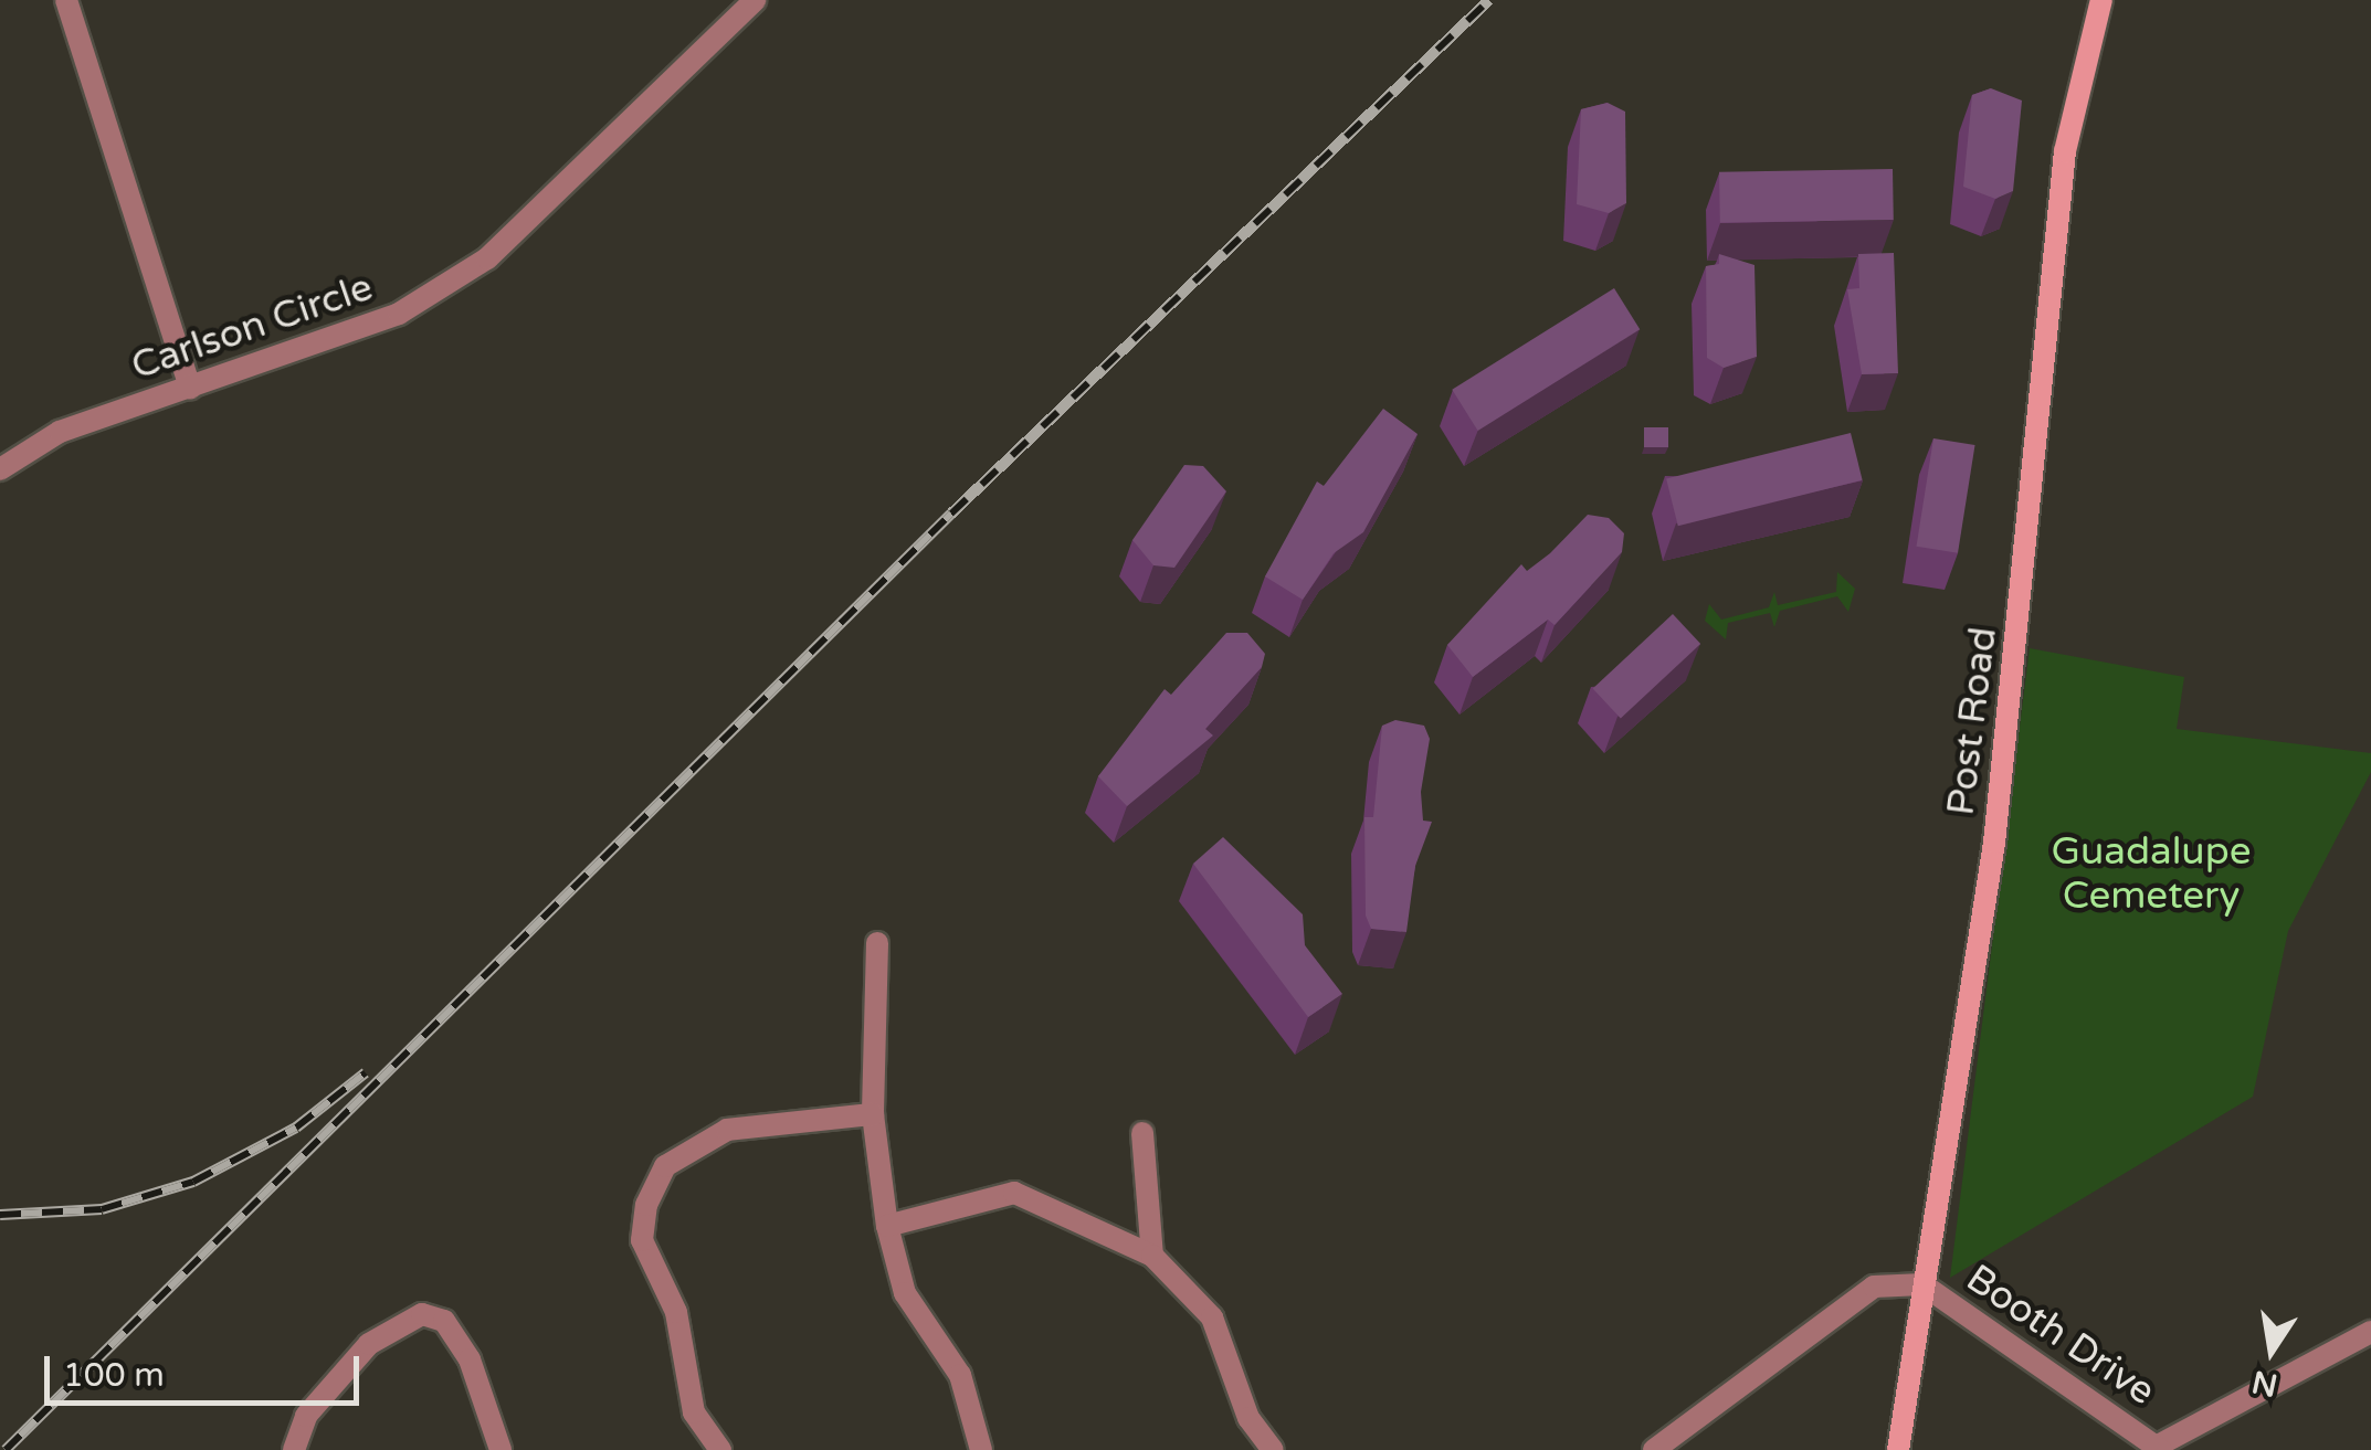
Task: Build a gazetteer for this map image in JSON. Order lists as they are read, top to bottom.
{
  "streets": {
    "street": ["Carlson Circle", "Post Road", "Booth Drive"]
  },
  "crossings": [
    ["Post Road", "Booth Drive"]
  ],
  "parks": ["Guadalupe Cemetery"],
  "scale_bar": "100 m",
  "north": "bottom"
}
